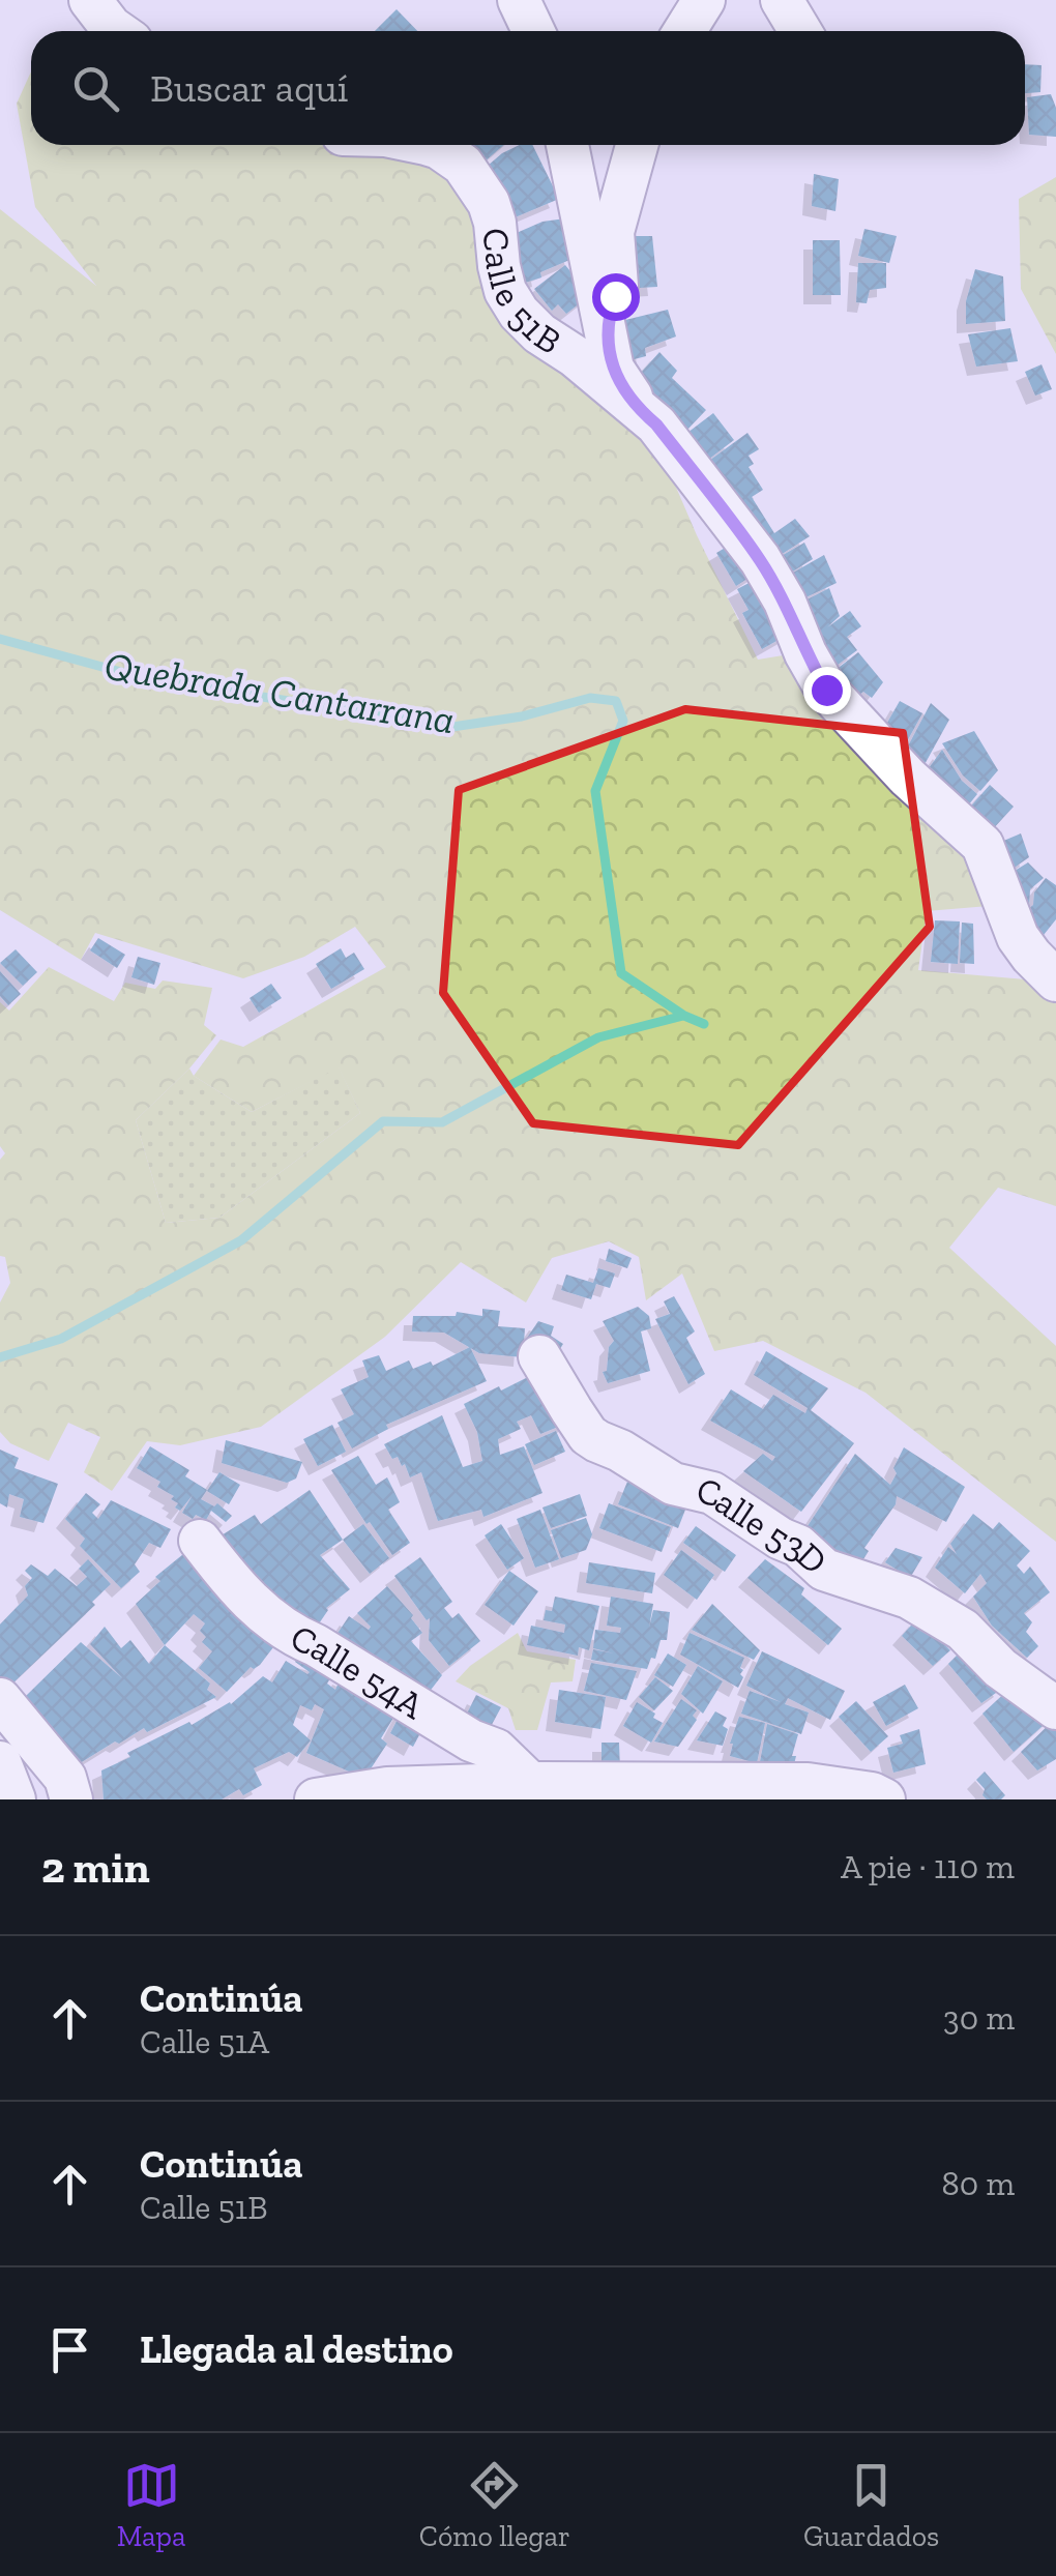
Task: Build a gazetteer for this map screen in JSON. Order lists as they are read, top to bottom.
{
  "streets": {
    "street": ["Calle 51B", "Calle 53D", "Calle 54A"]
  },
  "water": ["Quebrada Cantarrana"],
  "page": {
    "search": "Buscar aquí",
    "heading": ["2 min", "A pie · 110 m"],
    "list": [
      ["Continúa", "Calle 51A", "30 m"],
      ["Continúa", "Calle 51B", "80 m"],
      "Llegada al destino"
    ],
    "nav": ["Mapa", "Cómo llegar", "Guardados"]
  }
}
